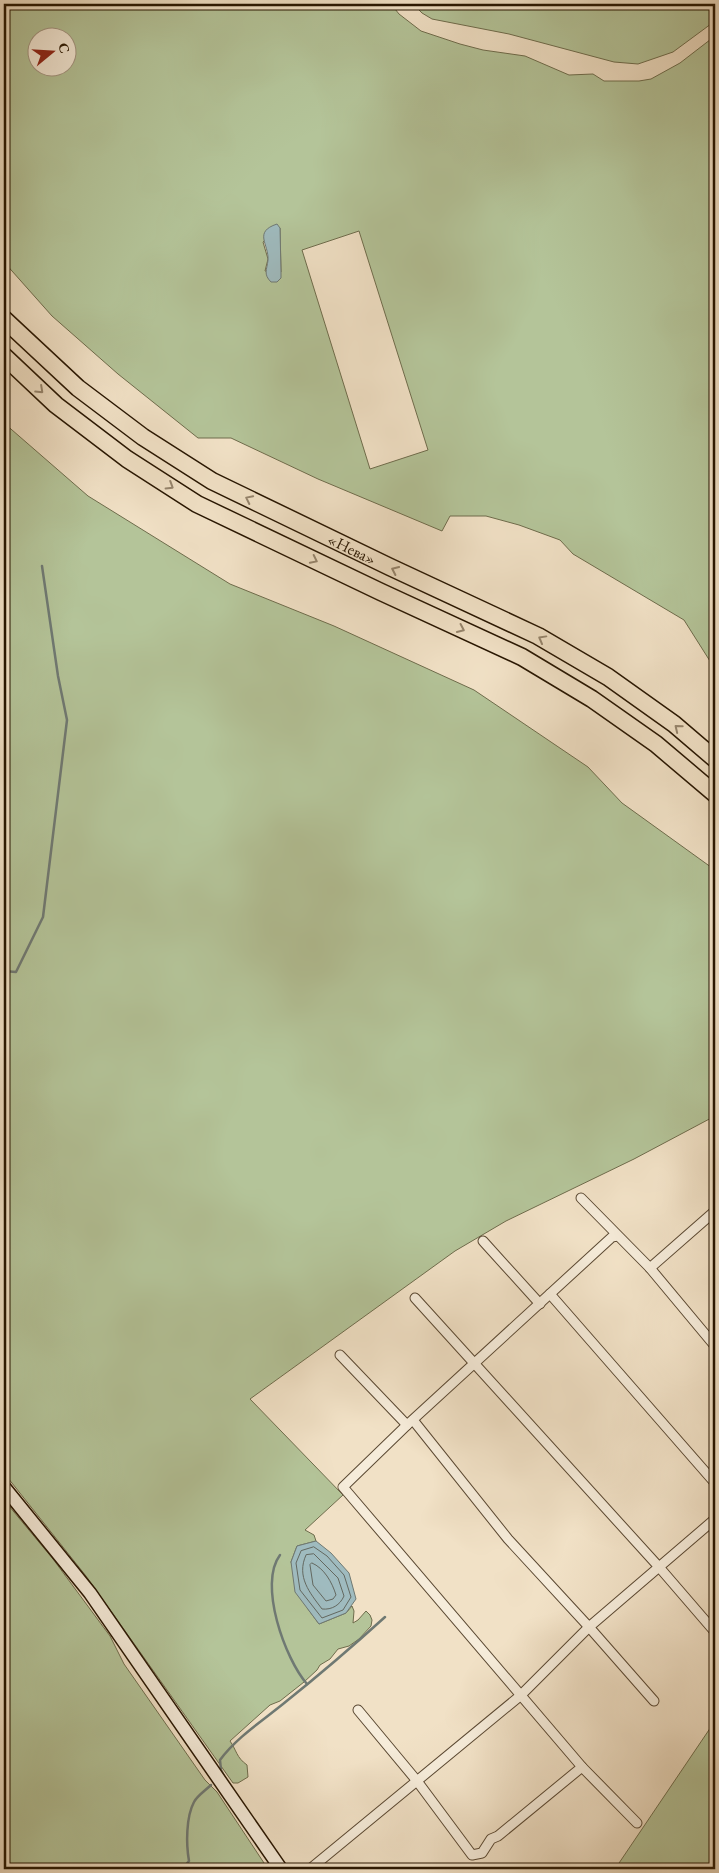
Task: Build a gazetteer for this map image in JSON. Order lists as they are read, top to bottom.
{
  "streets": {
    "highway": ["«Нева»"]
  },
  "north": "right"
}
